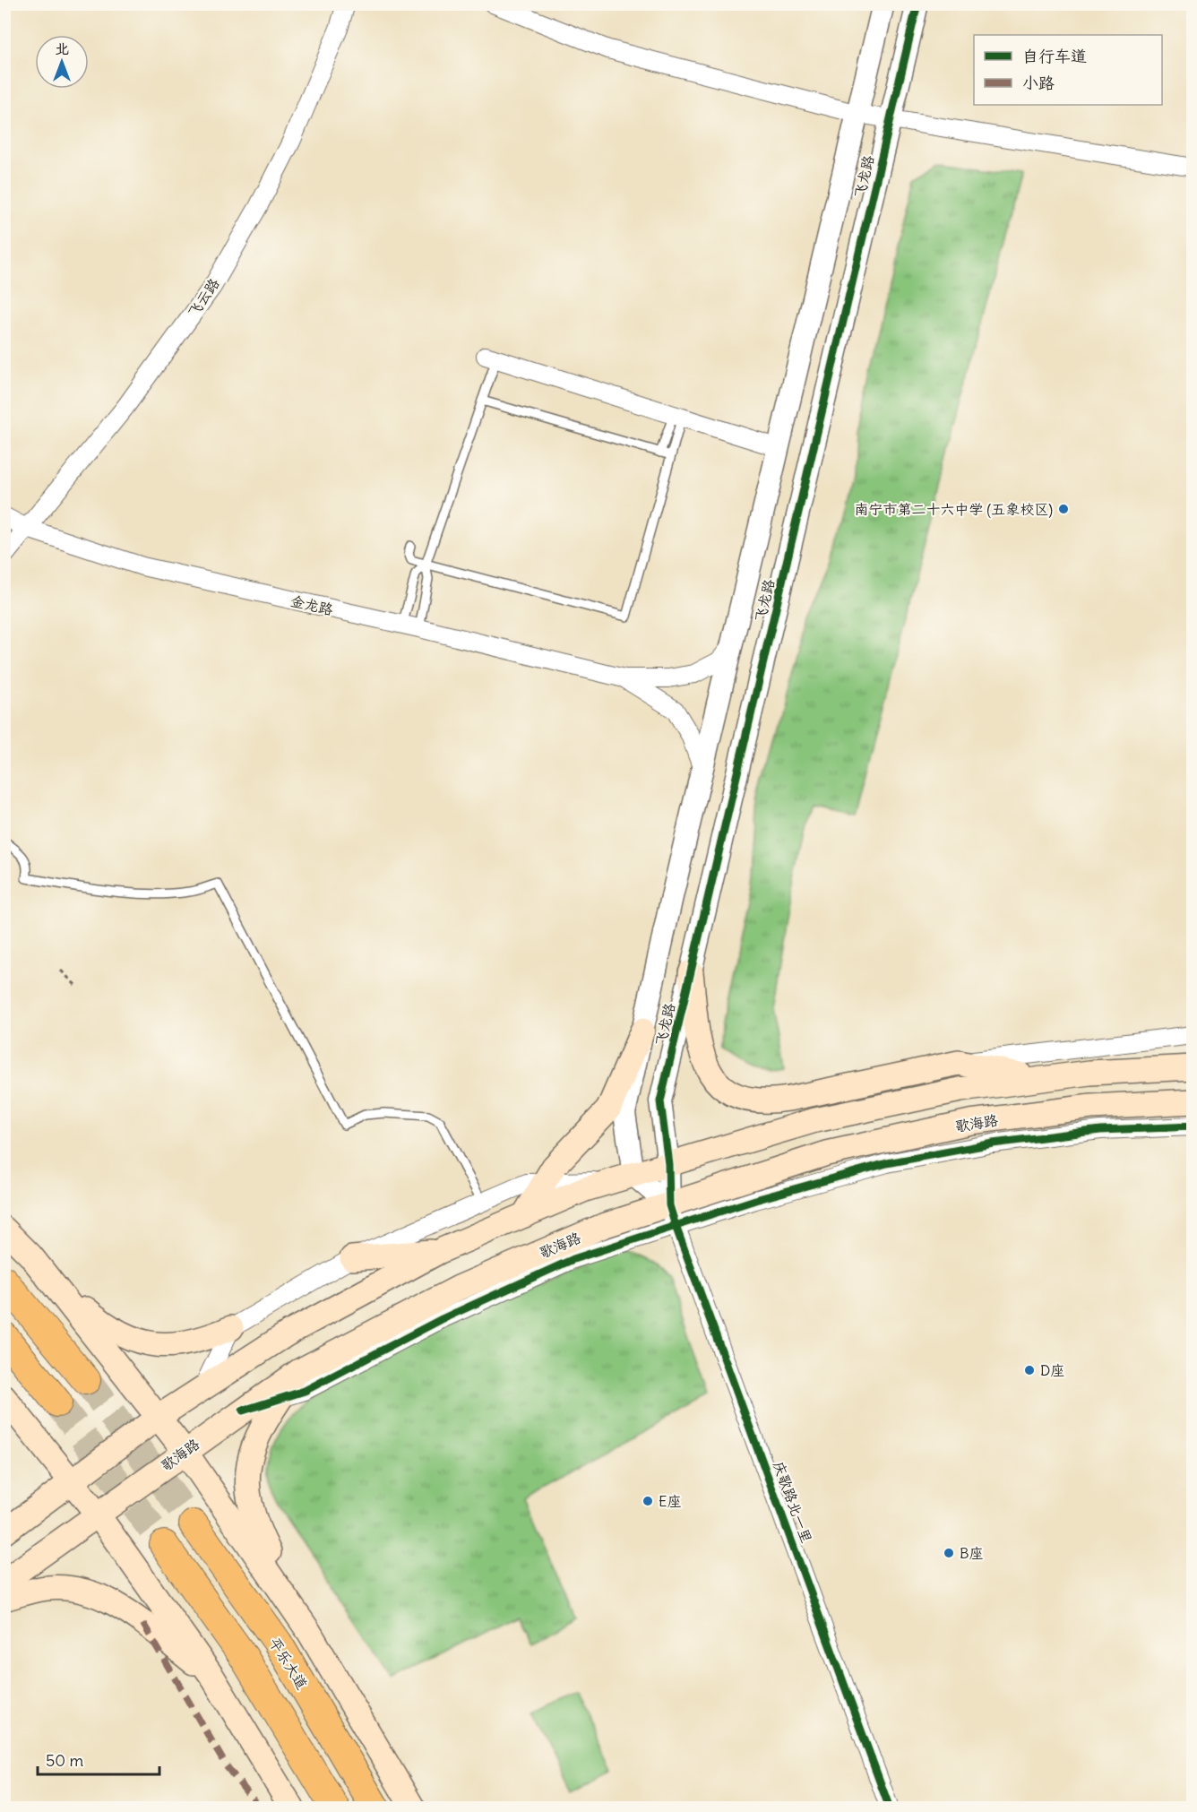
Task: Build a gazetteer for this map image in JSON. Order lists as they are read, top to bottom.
{
  "streets": {
    "highway": ["平乐大道"],
    "main road": ["歌海路"],
    "street": [
      "飞龙路",
      "飞云路",
      "金龙路",
      "庆歌路北一里"
    ]
  },
  "crossings": [
    ["飞龙路", "金龙路"],
    ["飞龙路", "歌海路"],
    ["飞龙路", "庆歌路北一里"],
    ["飞云路", "金龙路"],
    ["歌海路", "庆歌路北一里"]
  ],
  "places": [
    "南宁市第二十六中学 (五象校区)",
    "D座",
    "E座",
    "B座"
  ],
  "legend": ["自行车道", "小路"],
  "scale_bar": "50 m",
  "north": "top"
}
